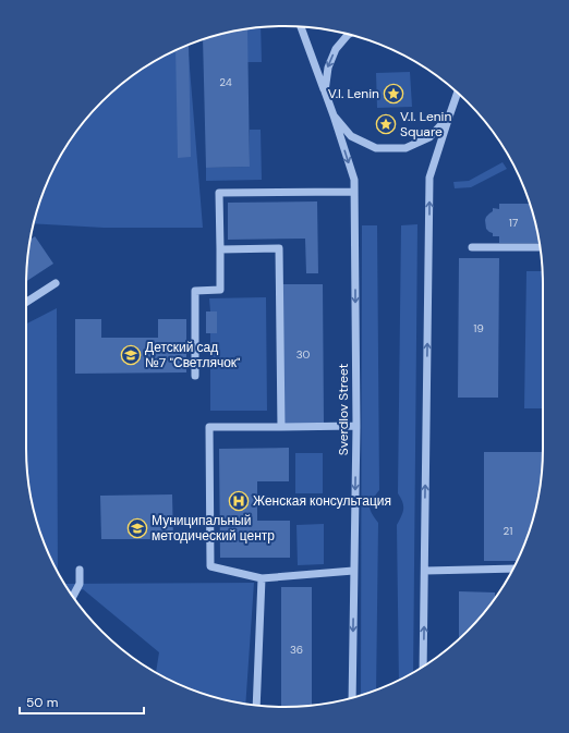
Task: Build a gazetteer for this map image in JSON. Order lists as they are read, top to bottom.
{
  "streets": {
    "street": ["Sverdlov Street"]
  },
  "one_way": ["Sverdlov Street"],
  "places": {
    "place": ["V.I. Lenin", "V.I. Lenin Square"],
    "school or university": ["Детский сад №7 \"Светлячок\"", "Муниципальный методический центр"],
    "hospital": ["Женская консультация"]
  },
  "house_numbers": [
    "24",
    "17",
    "19",
    "30",
    "21",
    "36"
  ],
  "scale_bar": "50 m"
}
